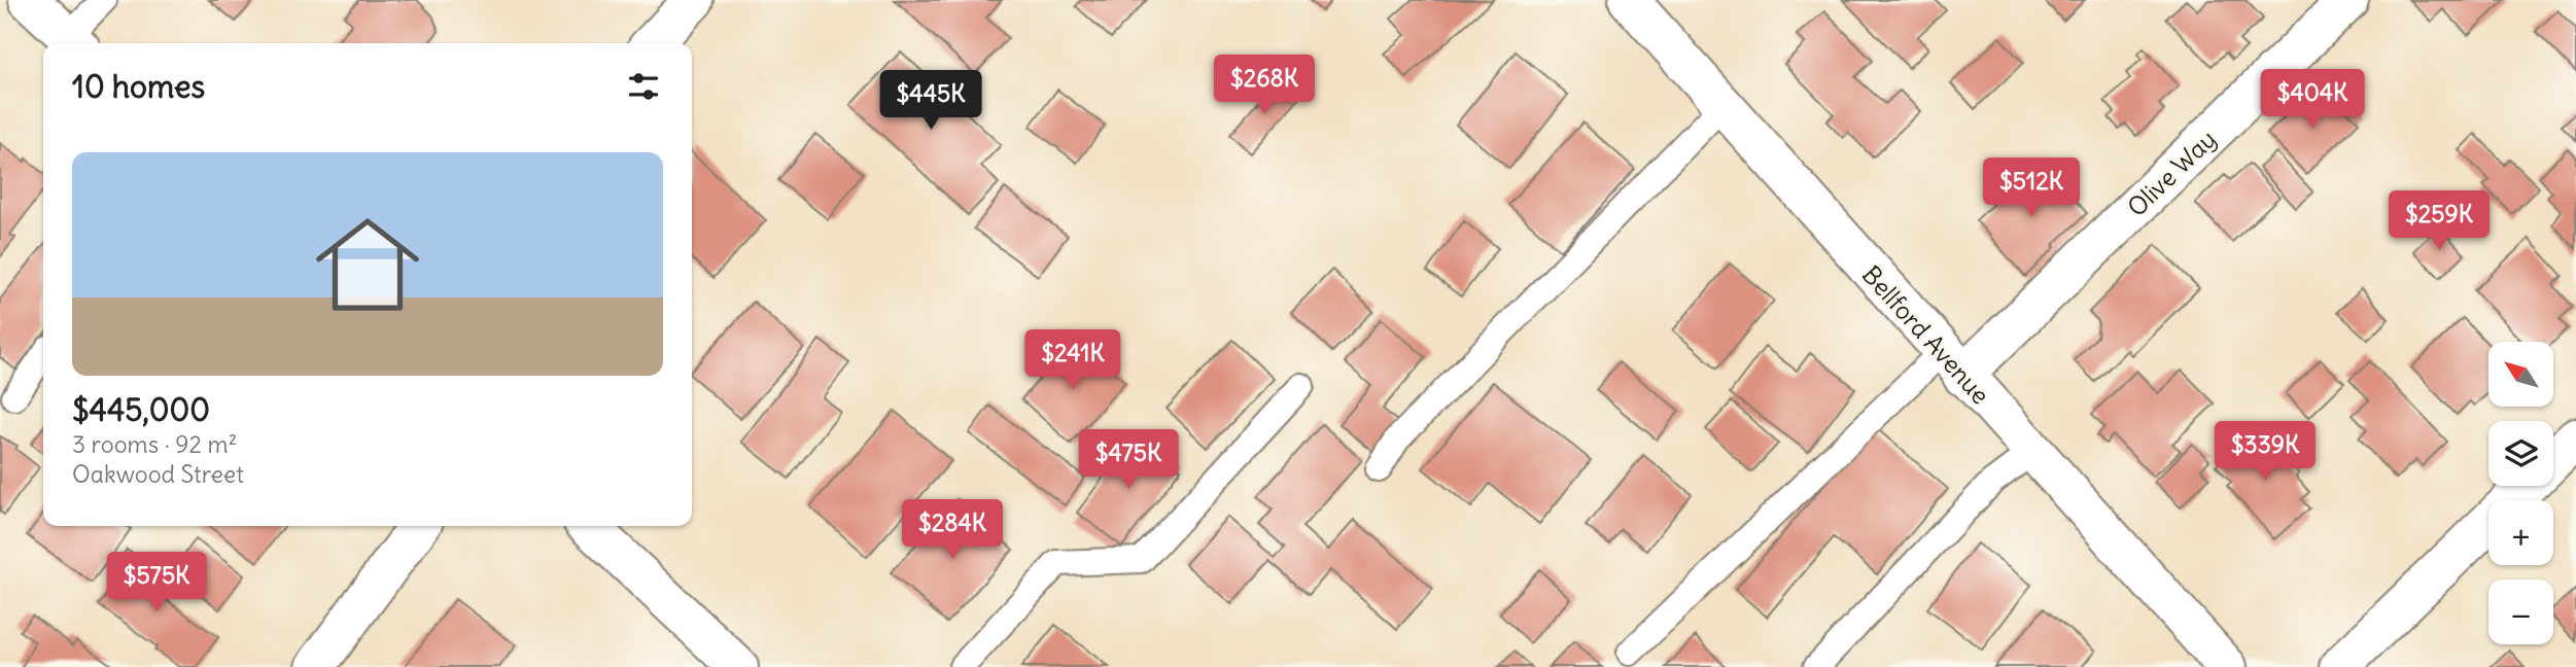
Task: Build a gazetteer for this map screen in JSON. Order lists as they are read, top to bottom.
{
  "streets": {
    "street": ["Olive Way", "Bellford Avenue"]
  },
  "crossings": [
    ["Olive Way", "Bellford Avenue"]
  ],
  "north": "top left",
  "page": {
    "heading": "10 homes",
    "price": [
      "$268K",
      "$404K",
      "$445K",
      "$512K",
      "$259K",
      "$241K",
      "$339K",
      "$475K",
      "$284K",
      "$575K"
    ],
    "list": [
      {
        "name": "$445,000",
        "note": "3 rooms · 92 m² · Oakwood Street"
      }
    ],
    "map_buttons": ["+", "−"]
  }
}
